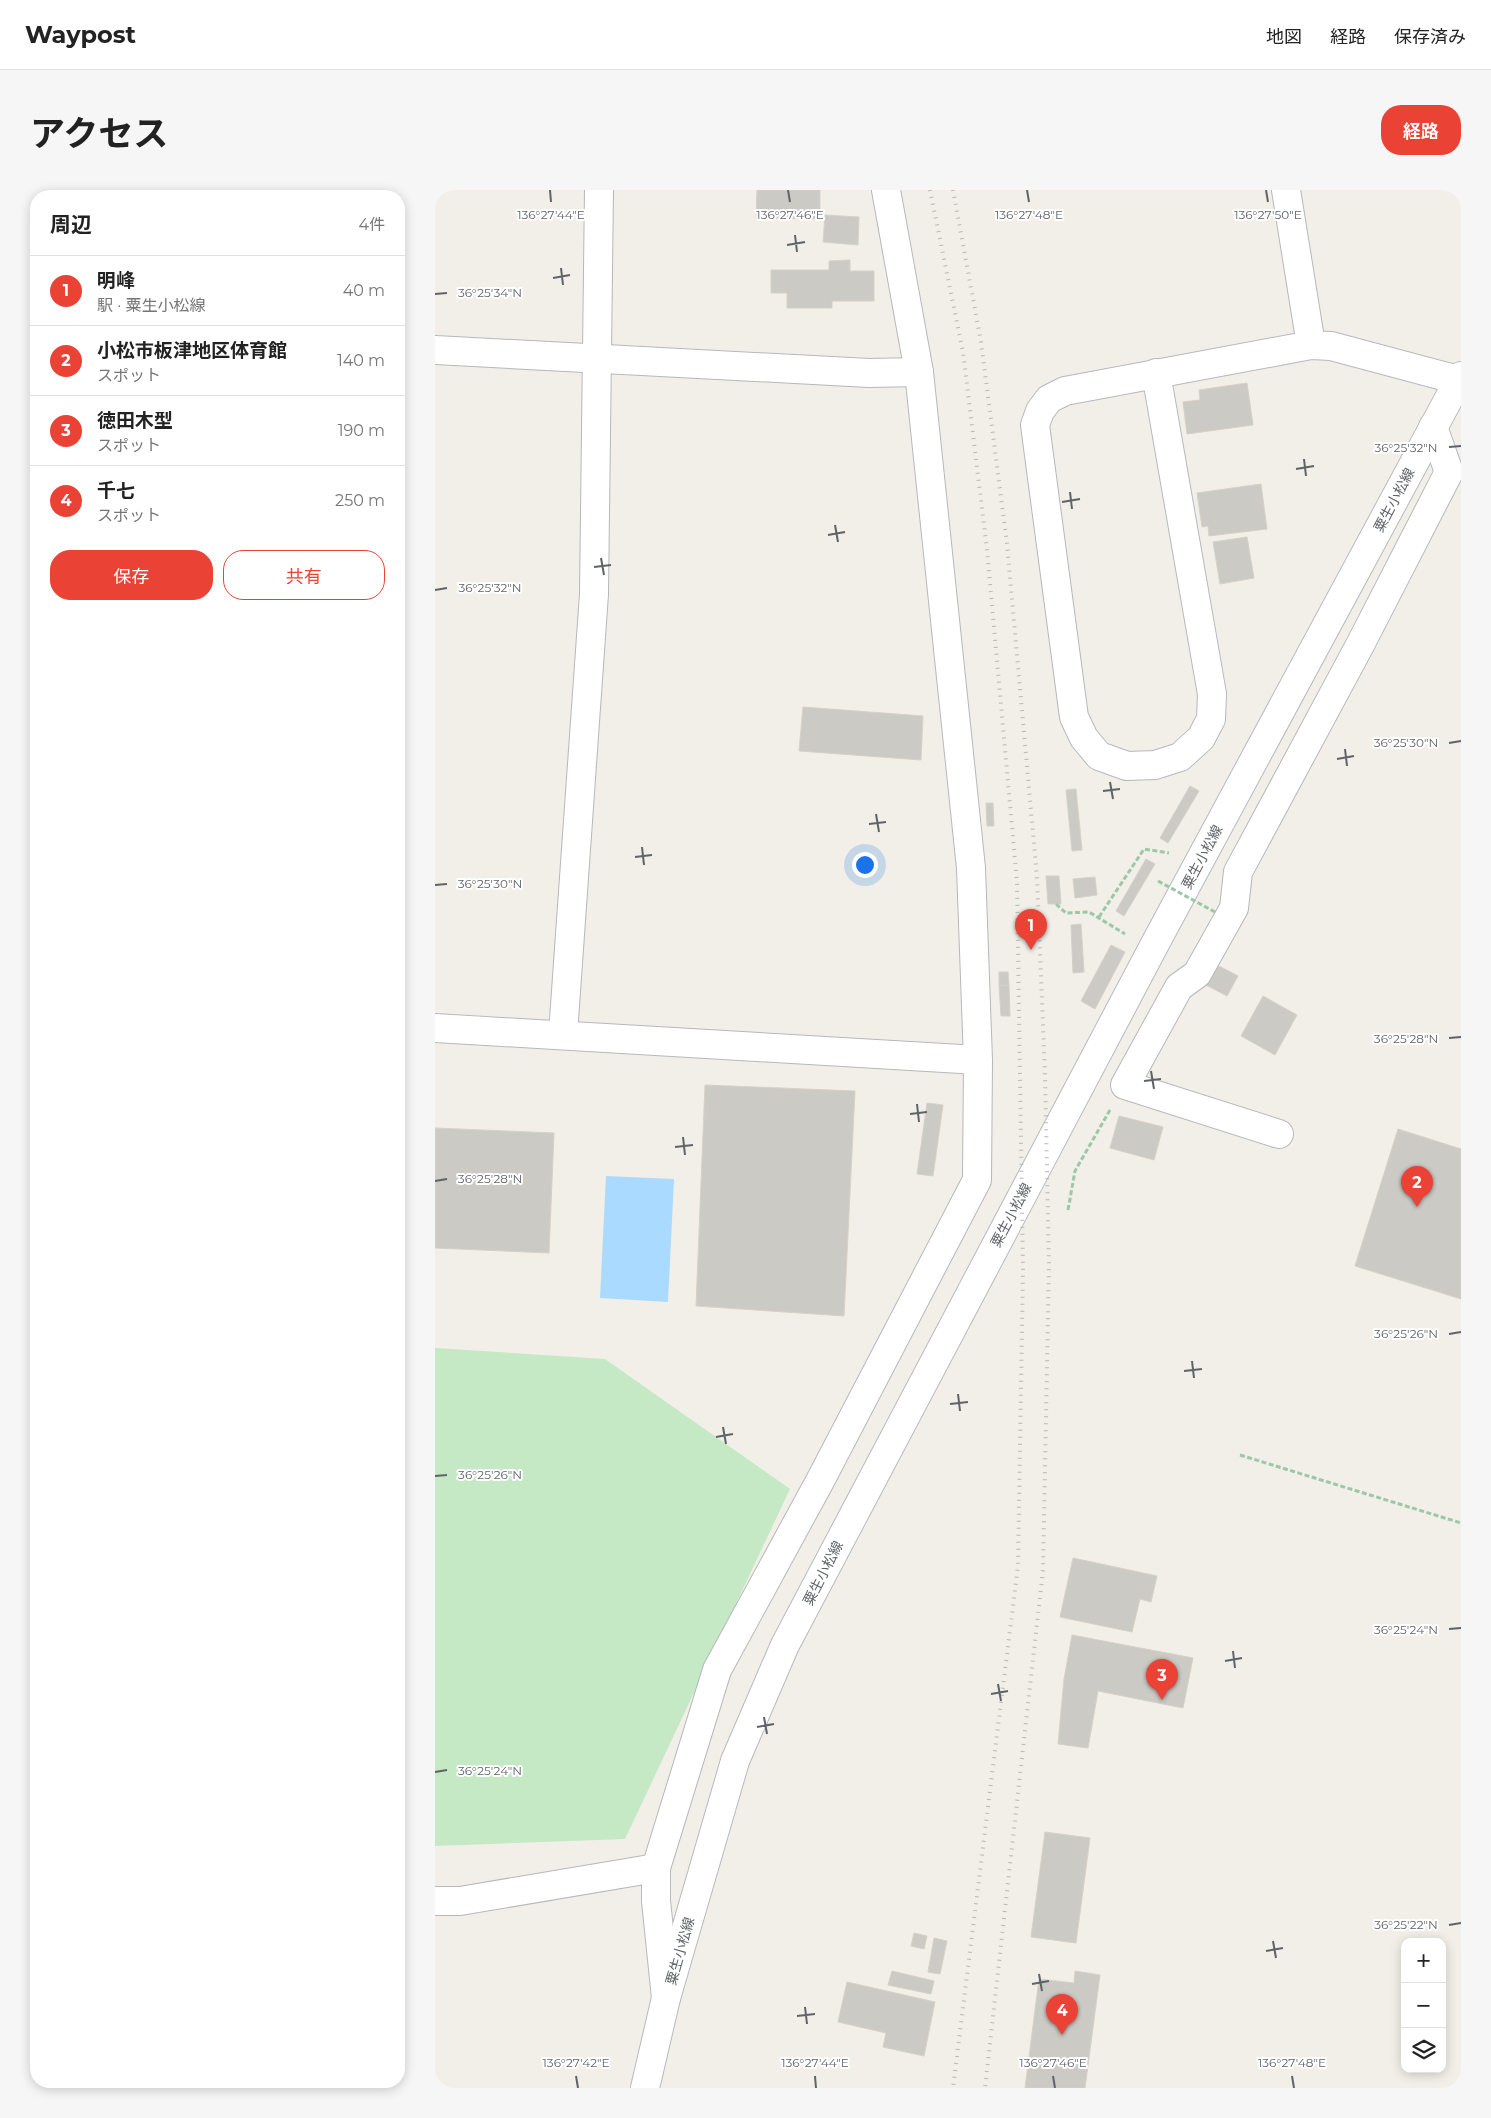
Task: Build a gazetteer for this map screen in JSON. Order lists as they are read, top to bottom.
{
  "streets": {
    "street": ["粟生小松線"]
  },
  "page": {
    "header": "Waypost",
    "nav": ["地図", "経路", "保存済み"],
    "title": "アクセス",
    "buttons": [
      "経路",
      ["保存", "共有"]
    ],
    "heading": ["周辺", "4件"],
    "list": [
      {
        "mark": "1",
        "name": "明峰",
        "note": "駅 · 粟生小松線",
        "value": "40 m"
      },
      {
        "mark": "2",
        "name": "小松市板津地区体育館",
        "note": "スポット",
        "value": "140 m"
      },
      {
        "mark": "3",
        "name": "徳田木型",
        "note": "スポット",
        "value": "190 m"
      },
      {
        "mark": "4",
        "name": "千七",
        "note": "スポット",
        "value": "250 m"
      }
    ],
    "pins": [
      "1",
      "2",
      "3",
      "4"
    ],
    "map_buttons": ["+", "−"]
  },
  "coordinates": [
    "136°27'44\"E",
    "136°27'46\"E",
    "136°27'48\"E",
    "136°27'50\"E",
    "36°25'34\"N",
    "36°25'32\"N",
    "36°25'30\"N",
    "36°25'28\"N",
    "36°25'26\"N",
    "36°25'24\"N",
    "36°25'22\"N",
    "136°27'42\"E"
  ]
}
